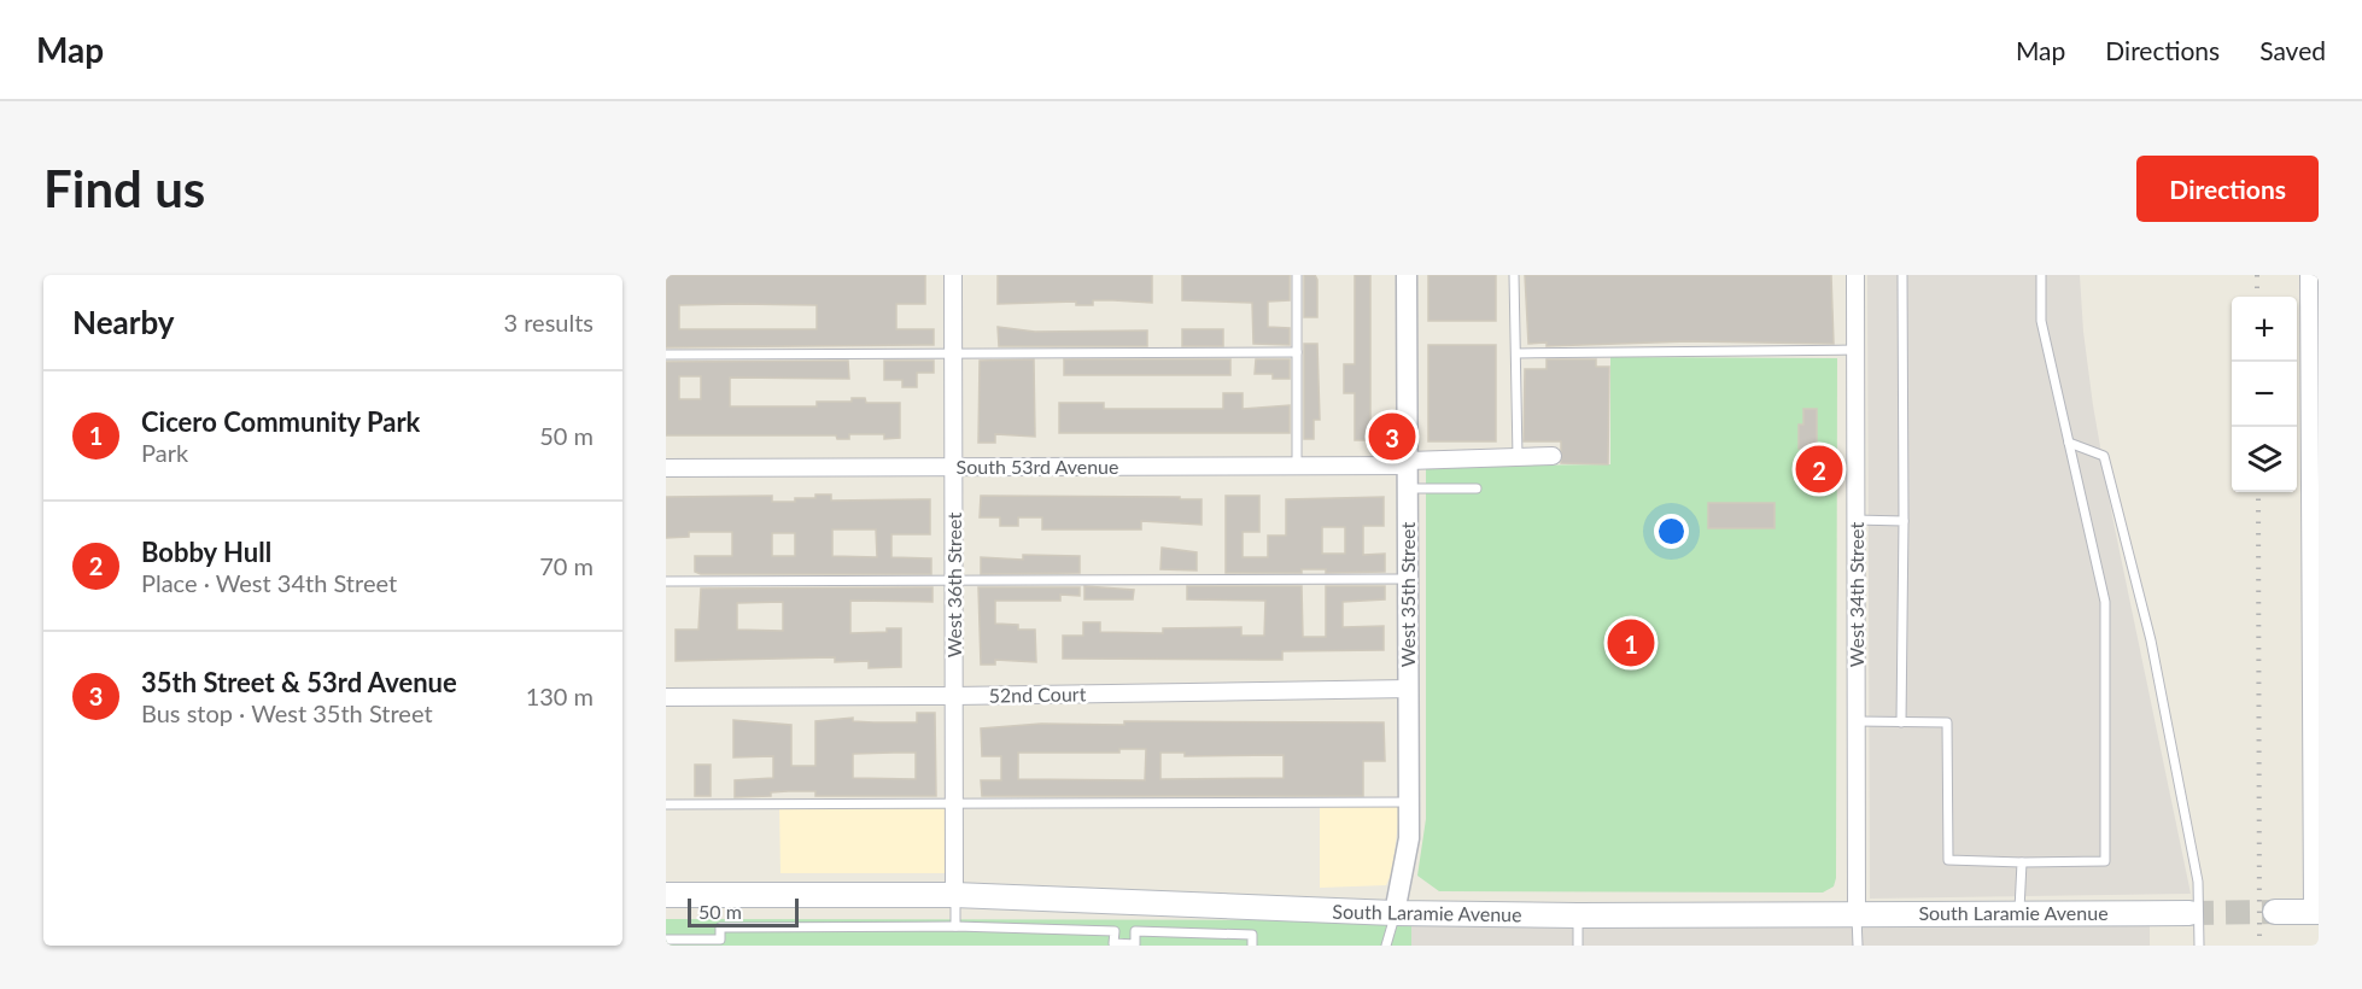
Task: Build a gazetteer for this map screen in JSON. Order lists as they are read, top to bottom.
{
  "streets": {
    "main road": ["South Laramie Avenue"],
    "street": [
      "South 53rd Avenue",
      "West 36th Street",
      "West 35th Street",
      "West 34th Street",
      "52nd Court"
    ]
  },
  "crossings": [
    ["South 53rd Avenue", "West 36th Street"],
    ["South 53rd Avenue", "West 35th Street"],
    ["West 36th Street", "52nd Court"],
    ["West 36th Street", "South Laramie Avenue"],
    ["West 35th Street", "52nd Court"],
    ["West 35th Street", "South Laramie Avenue"],
    ["West 34th Street", "South Laramie Avenue"]
  ],
  "scale_bar": "50 m",
  "page": {
    "header": "Map",
    "nav": ["Map", "Directions", "Saved"],
    "buttons": "Directions",
    "title": "Find us",
    "heading": ["Nearby", "3 results"],
    "map_buttons": ["+", "−"],
    "list": [
      {
        "mark": "1",
        "name": "Cicero Community Park",
        "note": "Park",
        "value": "50 m"
      },
      {
        "mark": "2",
        "name": "Bobby Hull",
        "note": "Place · West 34th Street",
        "value": "70 m"
      },
      {
        "mark": "3",
        "name": "35th Street & 53rd Avenue",
        "note": "Bus stop · West 35th Street",
        "value": "130 m"
      }
    ],
    "pins": ["3", "2", "1"],
    "scale": "50 m"
  }
}
